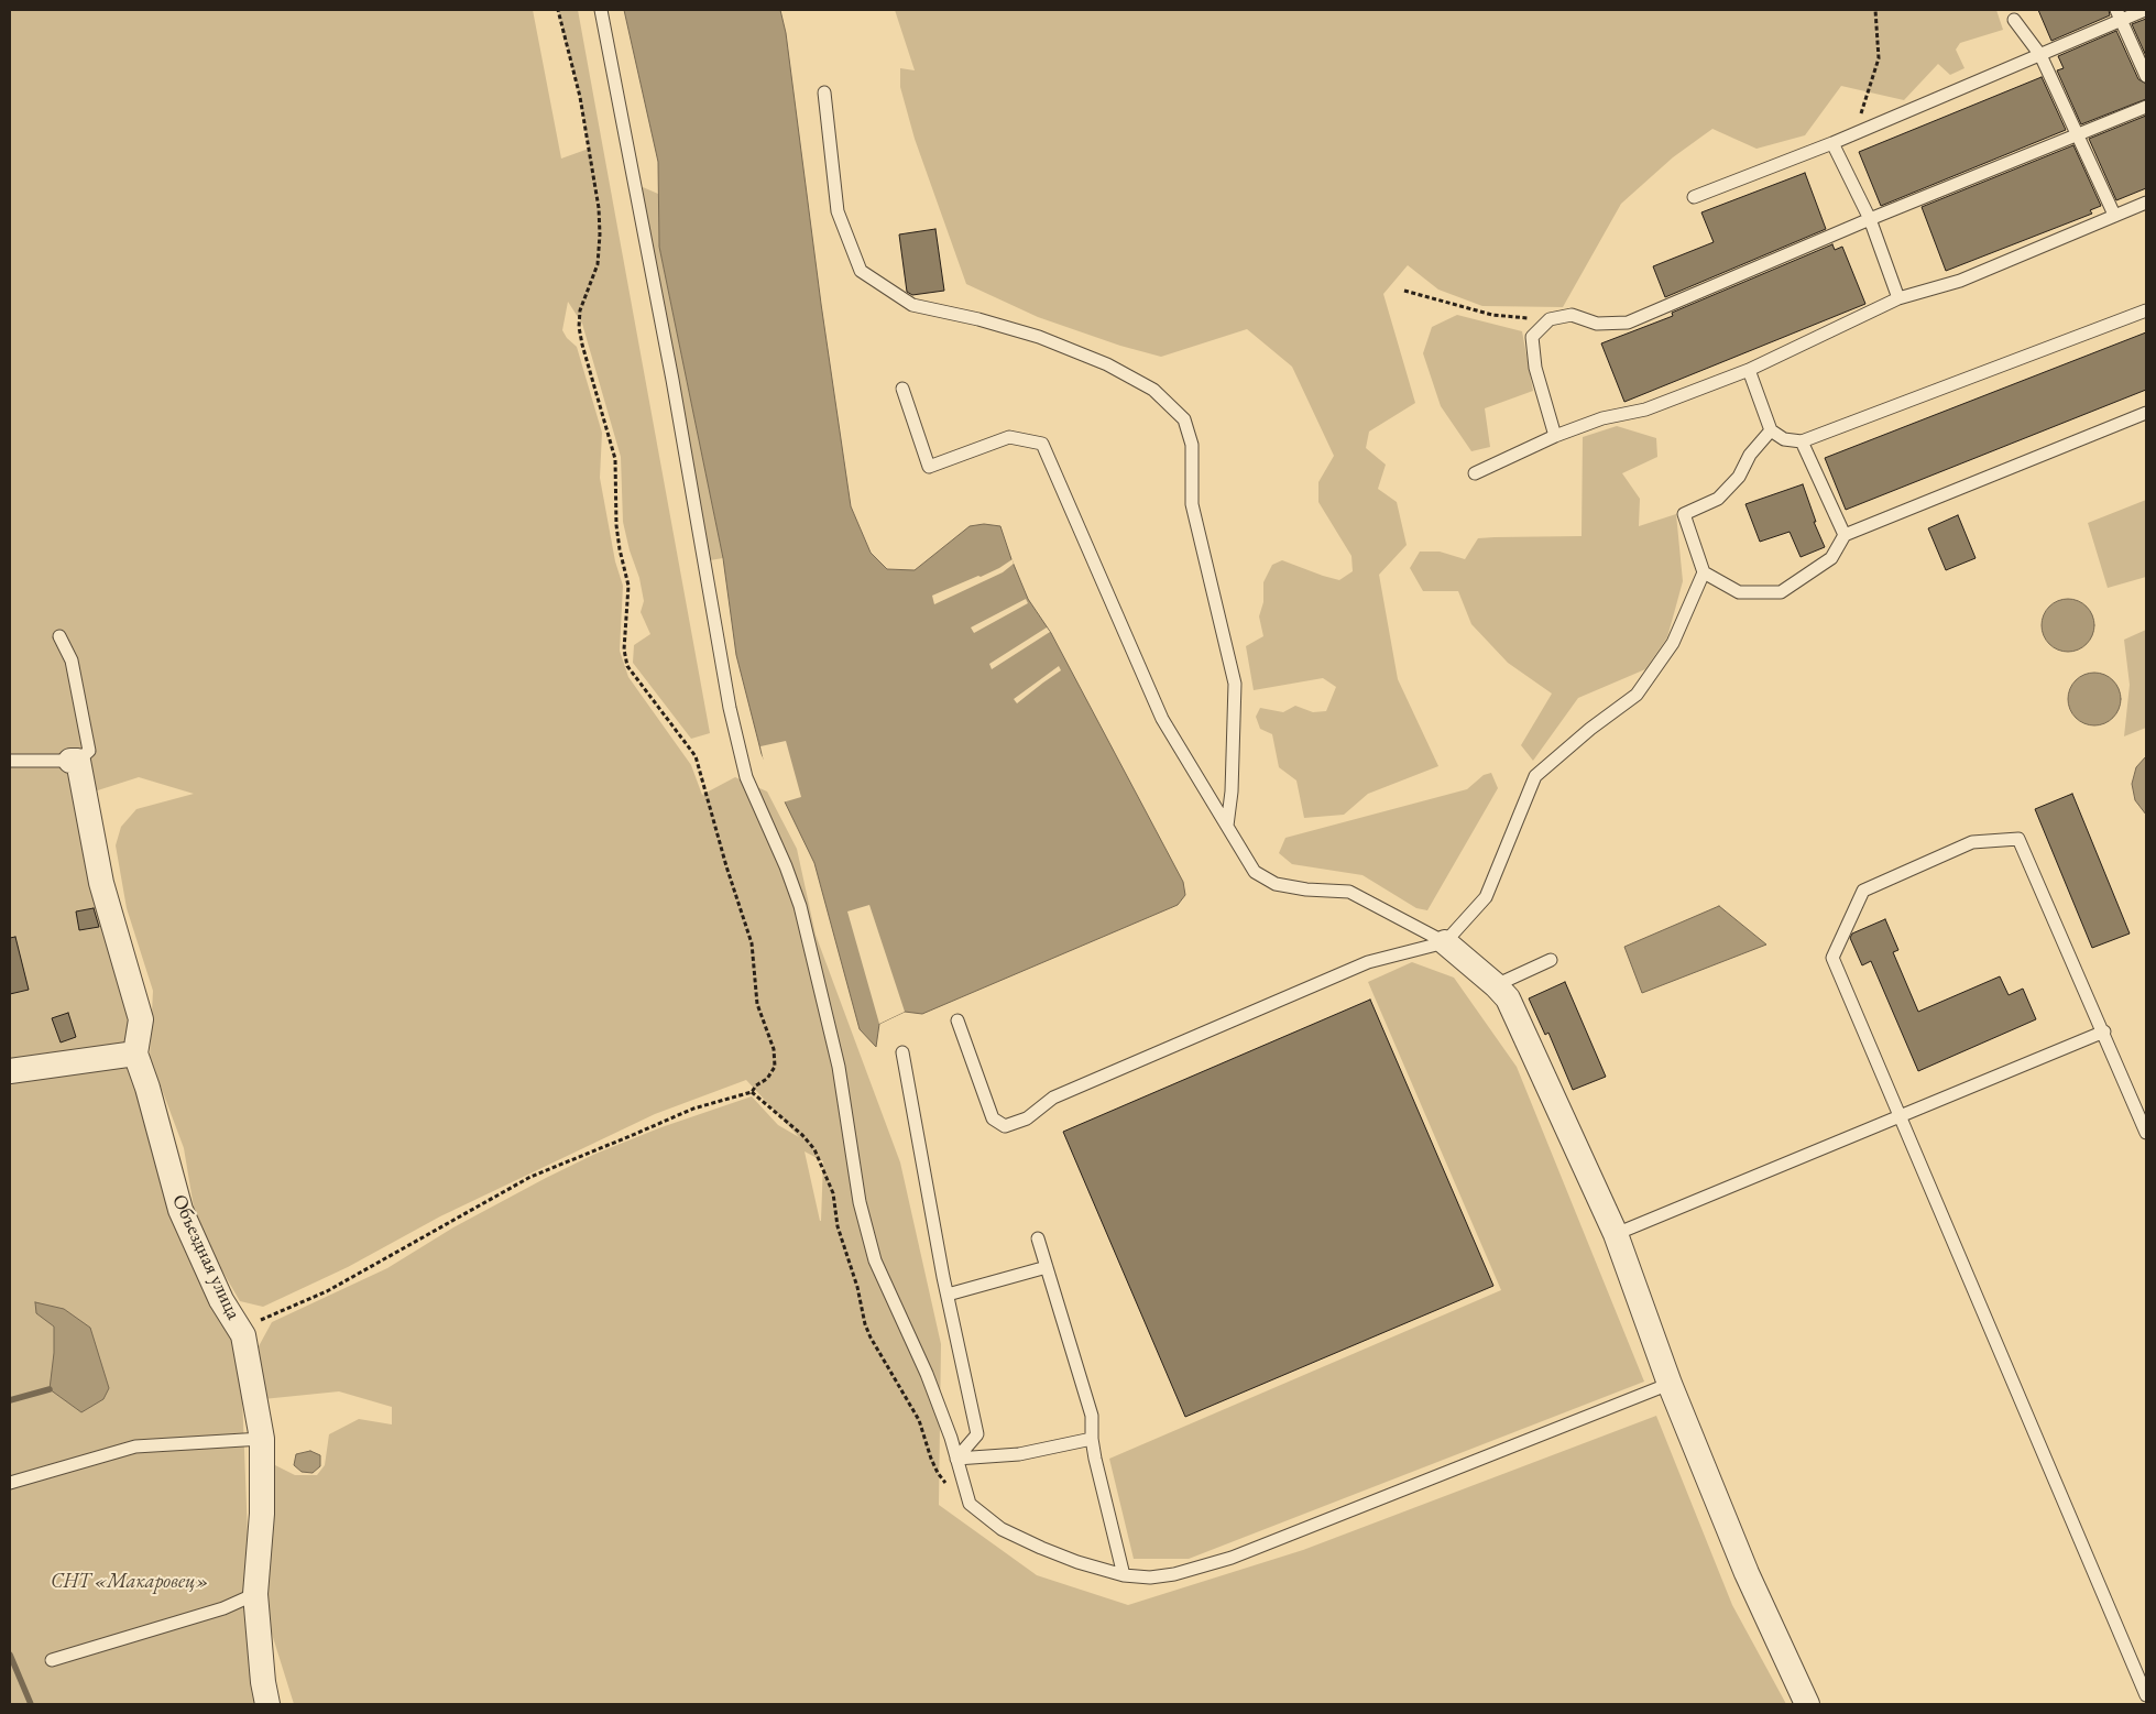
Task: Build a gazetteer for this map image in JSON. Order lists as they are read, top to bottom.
{
  "streets": {
    "street": ["Объездная улица"]
  },
  "parks": ["СНТ «Макаровец»"]
}
